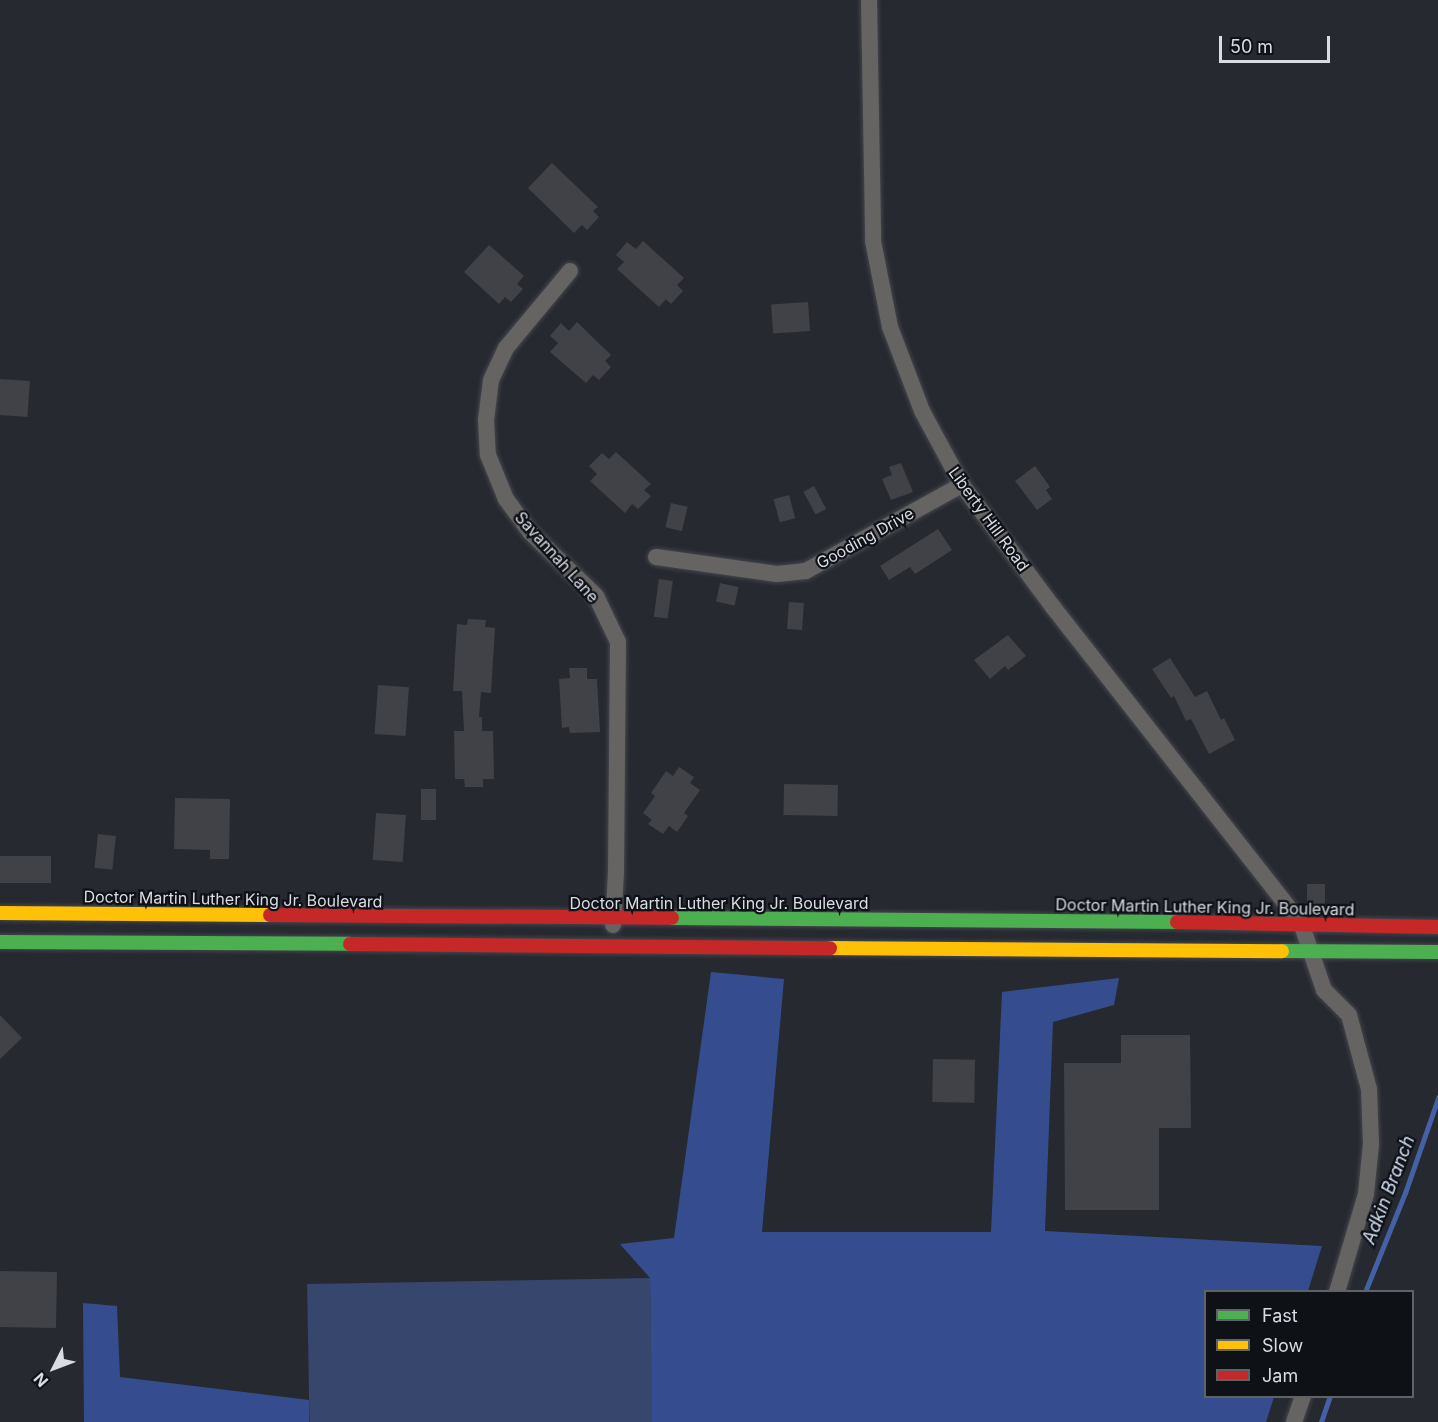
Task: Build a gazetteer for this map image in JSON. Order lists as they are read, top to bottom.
{
  "streets": {
    "highway": ["Doctor Martin Luther King Jr. Boulevard"],
    "street": ["Liberty Hill Road", "Gooding Drive", "Savannah Lane"]
  },
  "crossings": [
    ["Liberty Hill Road", "Gooding Drive"],
    ["Liberty Hill Road", "Doctor Martin Luther King Jr. Boulevard"],
    ["Savannah Lane", "Doctor Martin Luther King Jr. Boulevard"]
  ],
  "water": ["Adkin Branch"],
  "legend": ["Fast", "Slow", "Jam"],
  "scale_bar": "50 m",
  "north": "bottom left"
}
